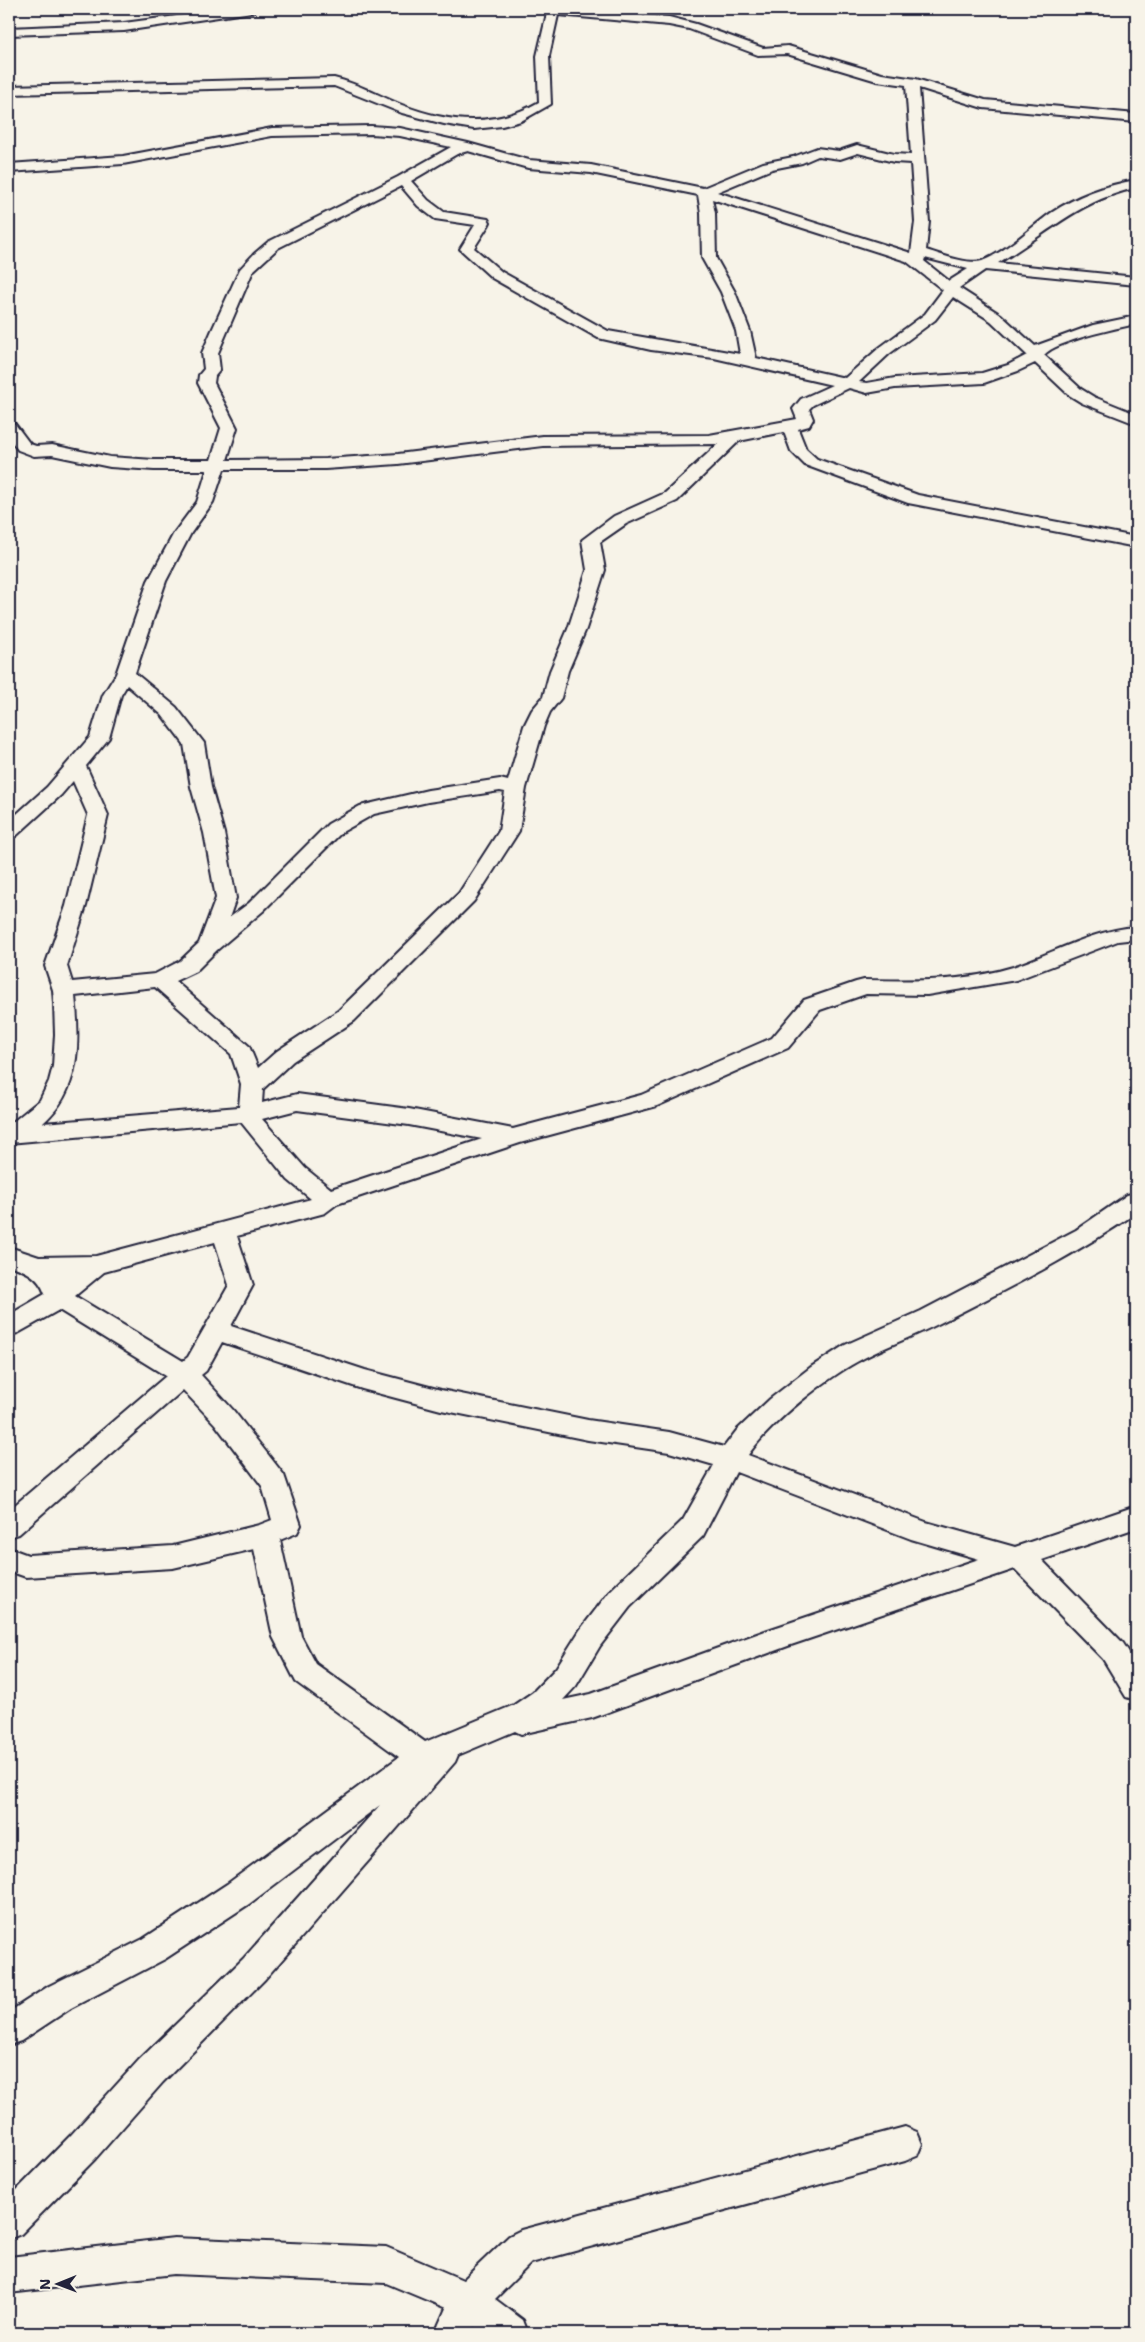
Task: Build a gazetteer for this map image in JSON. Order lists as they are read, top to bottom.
{
  "north": "left"
}
